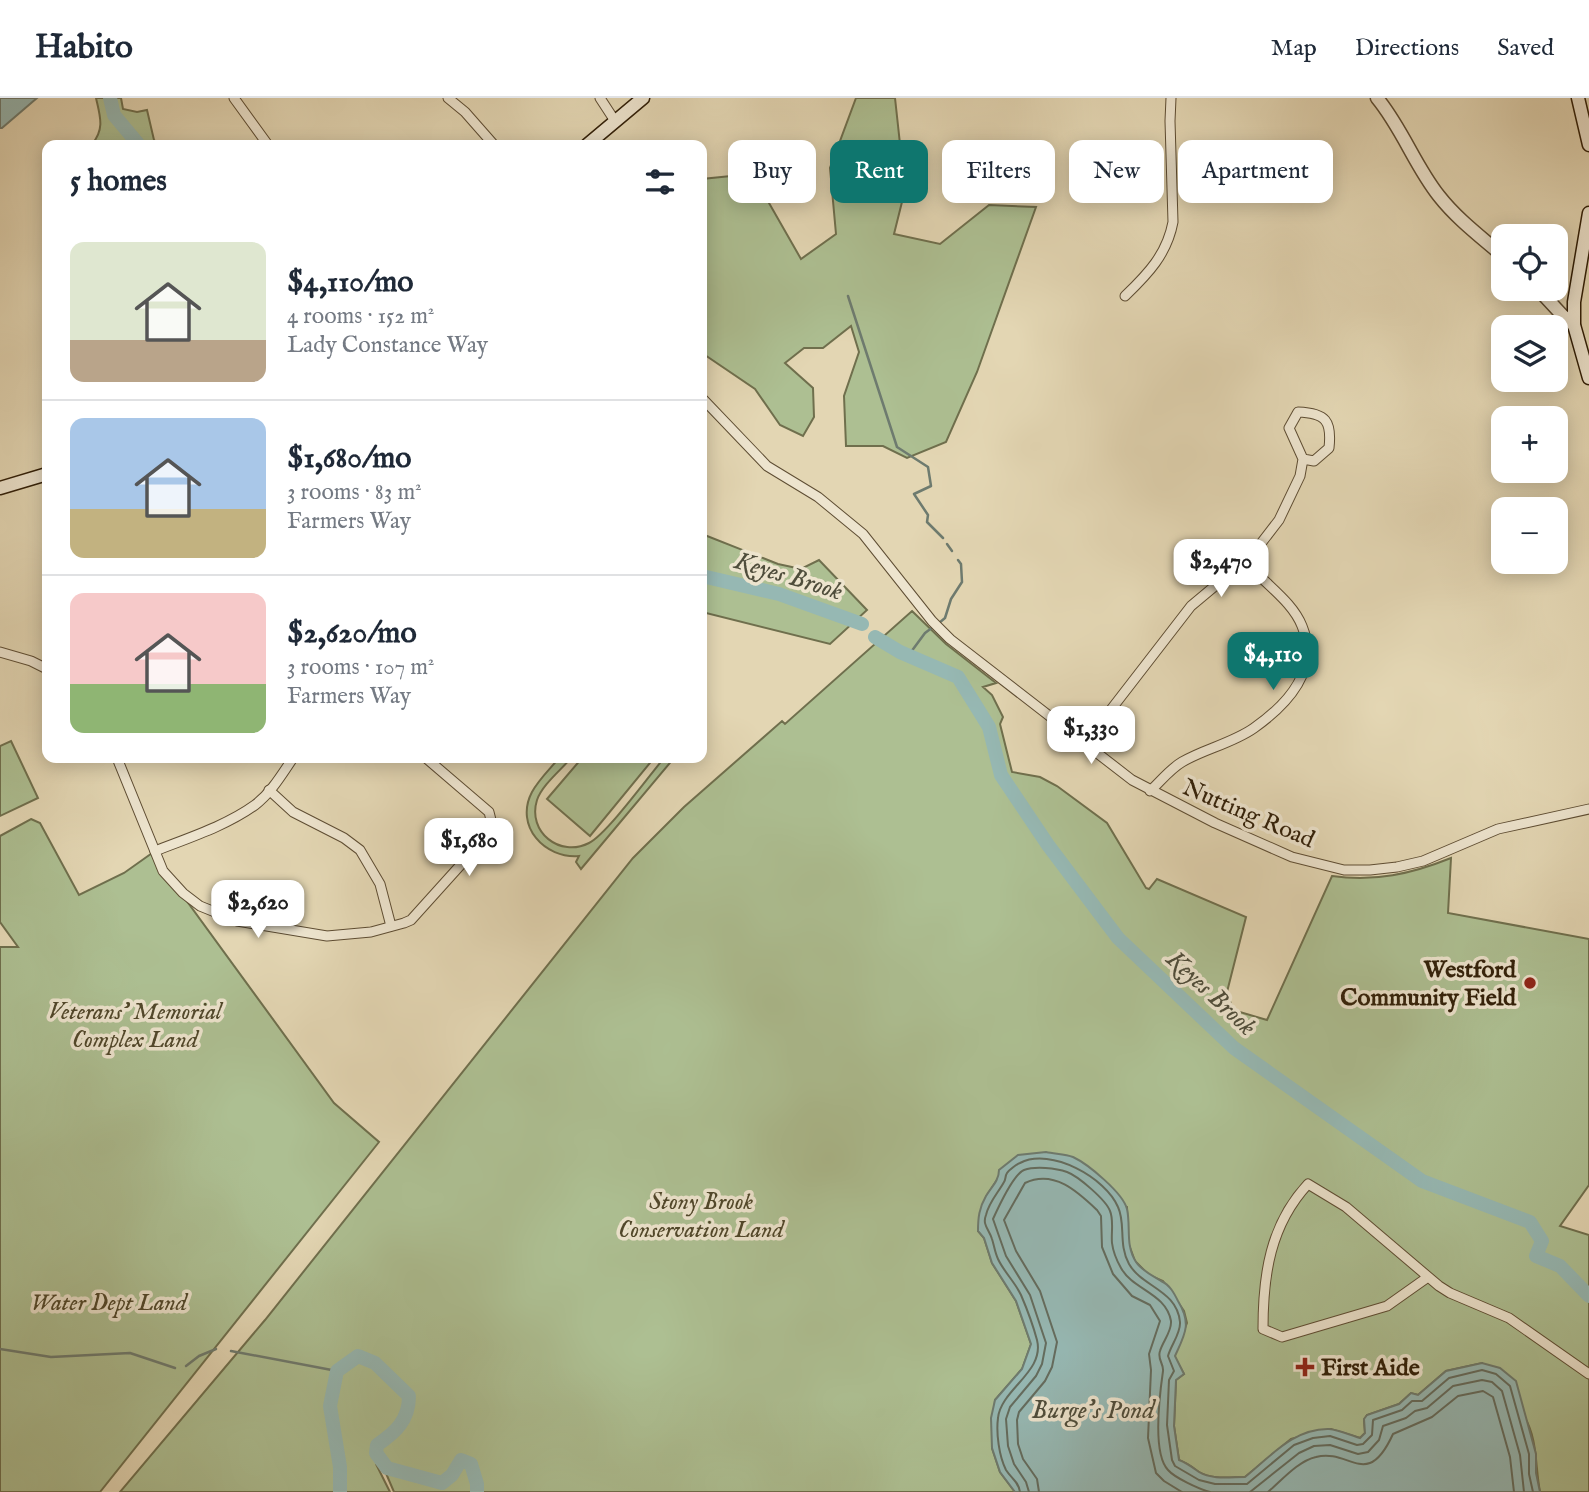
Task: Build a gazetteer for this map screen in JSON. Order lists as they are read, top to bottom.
{
  "streets": {
    "street": ["Nutting Road"]
  },
  "water": ["Keyes Brook", "Burge's Pond"],
  "parks": ["Veterans' Memorial Complex Land", "Stony Brook Conservation Land", "Water Dept Land"],
  "places": {
    "other": ["Westford Community Field"],
    "health": ["First Aide"]
  },
  "page": {
    "header": "Habito",
    "nav": ["Map", "Directions", "Saved"],
    "chip": [
      "Buy",
      "Rent",
      "Filters",
      "New",
      "Apartment"
    ],
    "heading": "5 homes",
    "map_buttons": ["+", "−"],
    "list": [
      {
        "name": "$4,110/mo",
        "note": "4 rooms · 152 m² · Lady Constance Way"
      },
      {
        "name": "$1,680/mo",
        "note": "3 rooms · 83 m² · Farmers Way"
      },
      {
        "name": "$2,620/mo",
        "note": "3 rooms · 107 m² · Farmers Way"
      }
    ],
    "price": [
      "$2,470",
      "$4,110",
      "$1,330",
      "$1,680",
      "$2,620"
    ]
  }
}
